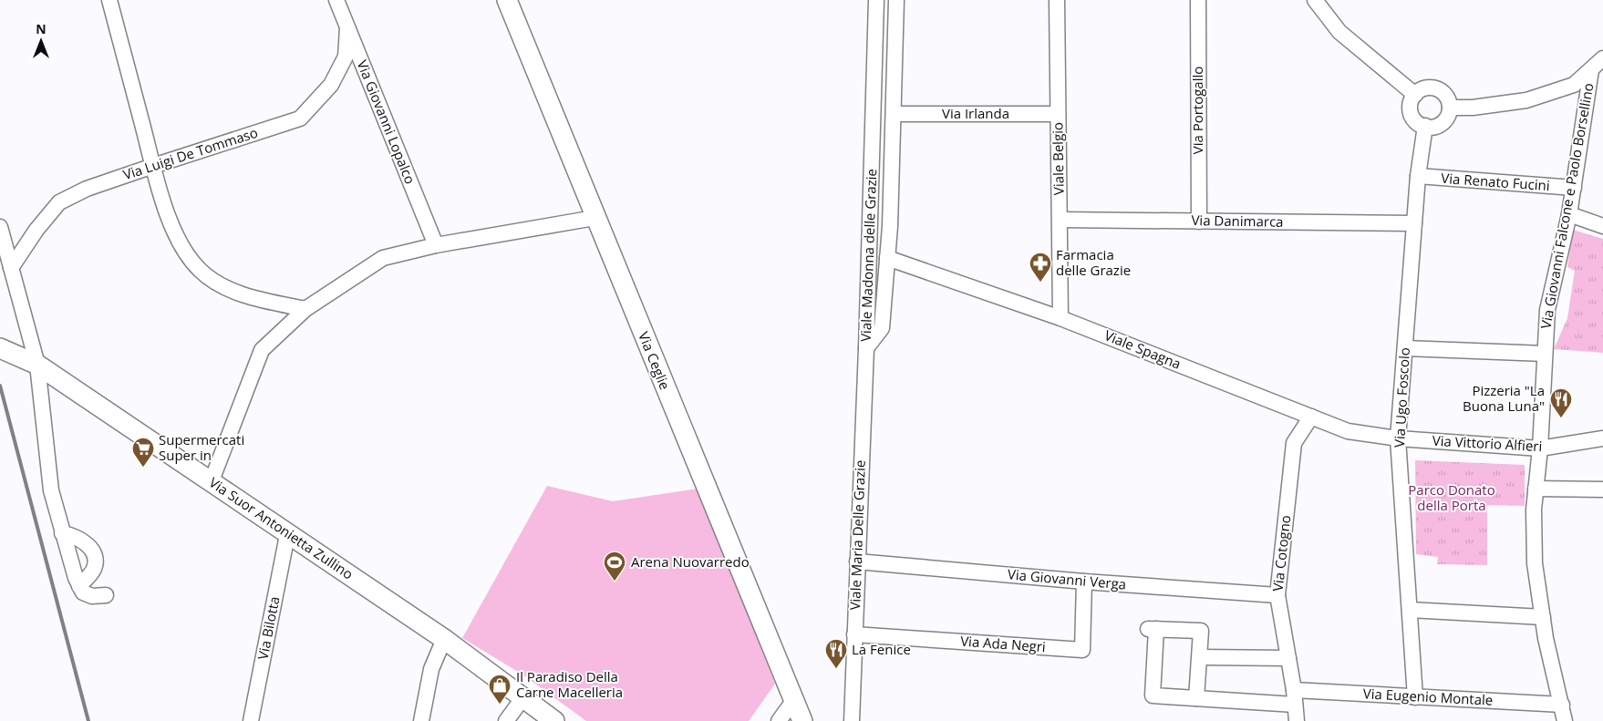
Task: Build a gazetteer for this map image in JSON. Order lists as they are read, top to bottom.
{
  "streets": {
    "main road": ["Via Ceglie", "Via Suor Antonietta Zullino"],
    "street": [
      "Via Portogallo",
      "Via Irlanda",
      "Via Giovanni Lopalco",
      "Via Luigi De Tommaso",
      "Viale Belgio",
      "Via Renato Fucini",
      "Via Giovanni Falcone e Paolo Borsellino",
      "Via Danimarca",
      "Viale Madonna delle Grazie",
      "Viale Spagna",
      "Via Ugo Foscolo",
      "Via Vittorio Alfieri",
      "Viale Maria Delle Grazie",
      "Via Cotogno",
      "Via Giovanni Verga",
      "Via Bilotta",
      "Via Ada Negri",
      "Via Eugenio Montale"
    ]
  },
  "crossings": [
    ["Via Portogallo", "Via Danimarca"],
    ["Via Irlanda", "Viale Belgio"],
    ["Via Irlanda", "Viale Madonna delle Grazie"],
    ["Via Giovanni Lopalco", "Via Luigi De Tommaso"],
    ["Viale Belgio", "Via Danimarca"],
    ["Viale Belgio", "Viale Spagna"],
    ["Via Renato Fucini", "Via Giovanni Falcone e Paolo Borsellino"],
    ["Via Renato Fucini", "Via Ugo Foscolo"],
    ["Via Giovanni Falcone e Paolo Borsellino", "Via Vittorio Alfieri"],
    ["Via Giovanni Falcone e Paolo Borsellino", "Via Eugenio Montale"],
    ["Via Danimarca", "Via Ugo Foscolo"],
    ["Viale Madonna delle Grazie", "Viale Spagna"],
    ["Viale Madonna delle Grazie", "Viale Maria Delle Grazie"],
    ["Viale Spagna", "Via Ugo Foscolo"],
    ["Viale Spagna", "Via Vittorio Alfieri"],
    ["Viale Spagna", "Via Cotogno"],
    ["Via Ugo Foscolo", "Via Vittorio Alfieri"],
    ["Via Ugo Foscolo", "Via Eugenio Montale"],
    ["Via Suor Antonietta Zullino", "Via Bilotta"],
    ["Viale Maria Delle Grazie", "Via Giovanni Verga"],
    ["Viale Maria Delle Grazie", "Via Ada Negri"],
    ["Via Cotogno", "Via Giovanni Verga"],
    ["Via Cotogno", "Via Eugenio Montale"],
    ["Via Giovanni Verga", "Via Ada Negri"]
  ],
  "parks": ["Parco Donato della Porta"],
  "places": {
    "pharmacy": ["Farmacia delle Grazie"],
    "restaurant": ["Pizzeria \"La Buona Luna\"", "La Fenice"],
    "supermarket": ["Supermercati Super in"],
    "sports": ["Arena Nuovarredo"],
    "shop": ["Il Paradiso Della Carne Macelleria"]
  },
  "north": "top"
}
